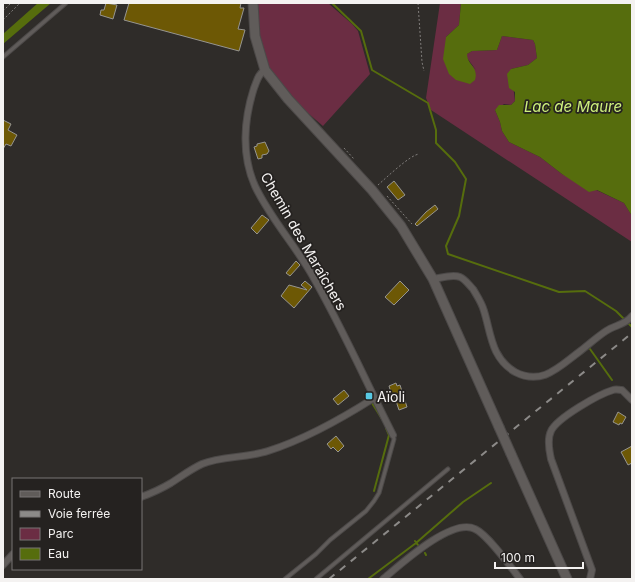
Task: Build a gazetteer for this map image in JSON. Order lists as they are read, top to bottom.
{
  "streets": {
    "street": ["Chemin des Maraîchers"]
  },
  "water": ["Lac de Maure"],
  "places": {
    "transit": ["Aïoli"]
  },
  "legend": [
    "Route",
    "Voie ferrée",
    "Parc",
    "Eau"
  ],
  "scale_bar": "100 m"
}
